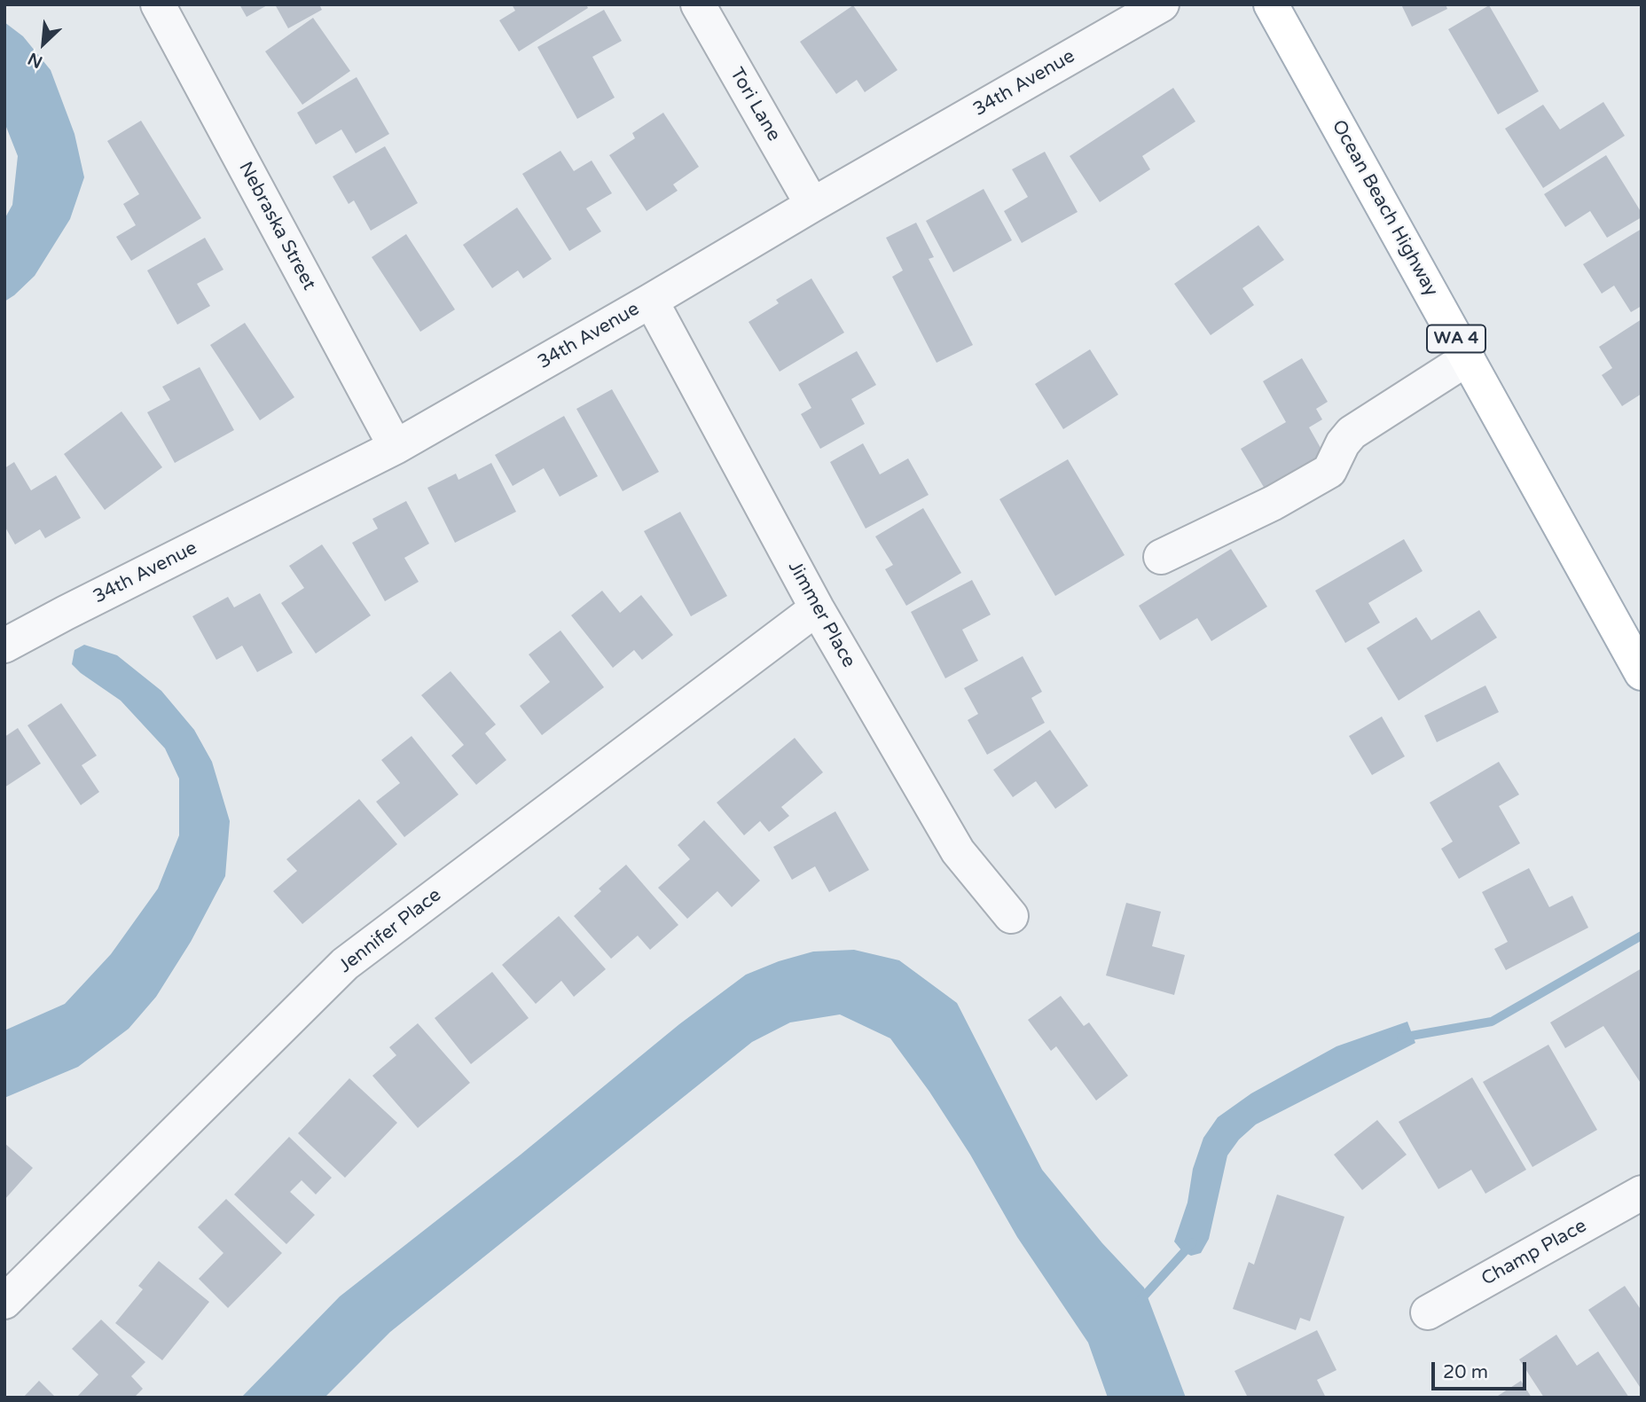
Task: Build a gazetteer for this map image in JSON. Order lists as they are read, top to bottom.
{
  "streets": {
    "main road": ["Ocean Beach Highway", "WA 4"],
    "street": [
      "34th Avenue",
      "Tori Lane",
      "Nebraska Street",
      "Jimmer Place",
      "Jennifer Place",
      "Champ Place"
    ]
  },
  "crossings": [
    ["34th Avenue", "Tori Lane"],
    ["34th Avenue", "Nebraska Street"],
    ["34th Avenue", "Jimmer Place"],
    ["Jimmer Place", "Jennifer Place"]
  ],
  "scale_bar": "20 m",
  "north": "bottom left"
}
